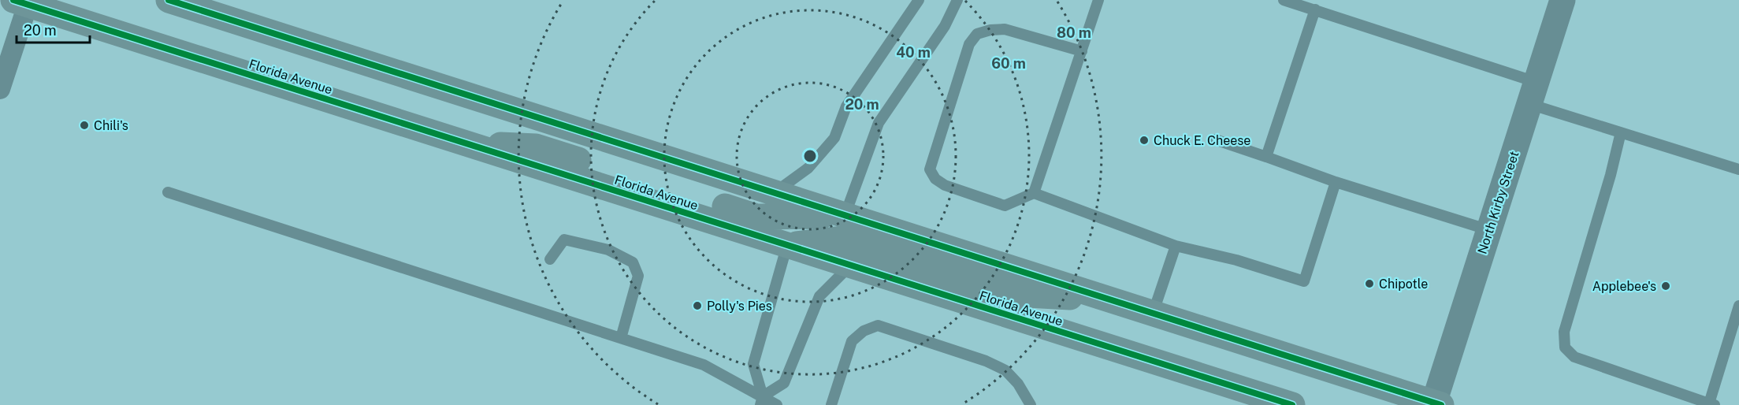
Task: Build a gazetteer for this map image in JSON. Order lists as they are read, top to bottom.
{
  "streets": {
    "main road": ["Florida Avenue"],
    "street": ["North Kirby Street"]
  },
  "places": [
    "Chili's",
    "Chuck E. Cheese",
    "Chipotle",
    "Applebee's",
    "Polly's Pies"
  ],
  "scale_bar": "20 m",
  "rings": [
    "80 m",
    "40 m",
    "60 m",
    "20 m"
  ]
}
